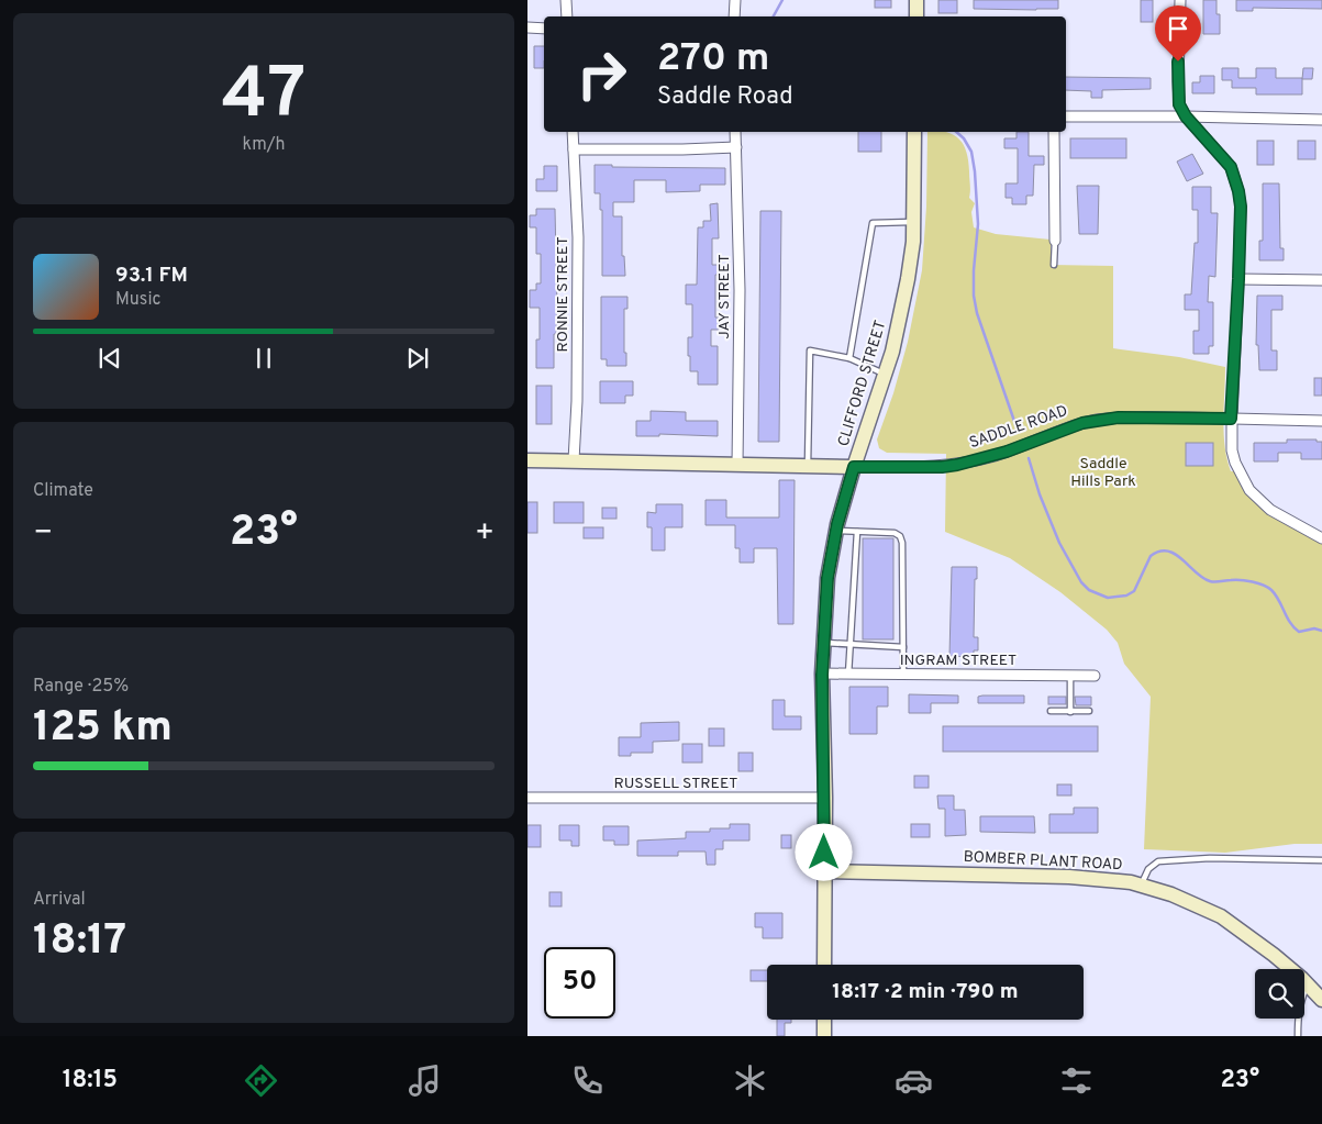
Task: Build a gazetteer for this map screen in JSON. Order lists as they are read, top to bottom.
{
  "streets": {
    "main road": ["CLIFFORD STREET", "SADDLE ROAD", "BOMBER PLANT ROAD"],
    "street": [
      "RONNIE STREET",
      "JAY STREET",
      "INGRAM STREET",
      "RUSSELL STREET"
    ]
  },
  "crossings": [
    ["RONNIE STREET", "SADDLE ROAD"],
    ["JAY STREET", "SADDLE ROAD"],
    ["CLIFFORD STREET", "SADDLE ROAD"],
    ["CLIFFORD STREET", "INGRAM STREET"],
    ["CLIFFORD STREET", "RUSSELL STREET"],
    ["CLIFFORD STREET", "BOMBER PLANT ROAD"]
  ],
  "parks": ["Saddle Hills Park"],
  "page": {
    "tile": [
      ["47", "km/h"],
      "Climate",
      ["Range · 25%", "125 km"],
      ["Arrival", "18:17"]
    ],
    "turn": ["270 m", "Saddle Road"],
    "song": ["93.1 FM", "Music"],
    "heat": ["−", "23°", "+"],
    "limit": "50",
    "trip": "18:17 · 2 min · 790 m",
    "tabs": ["18:15", "23°"]
  }
}
